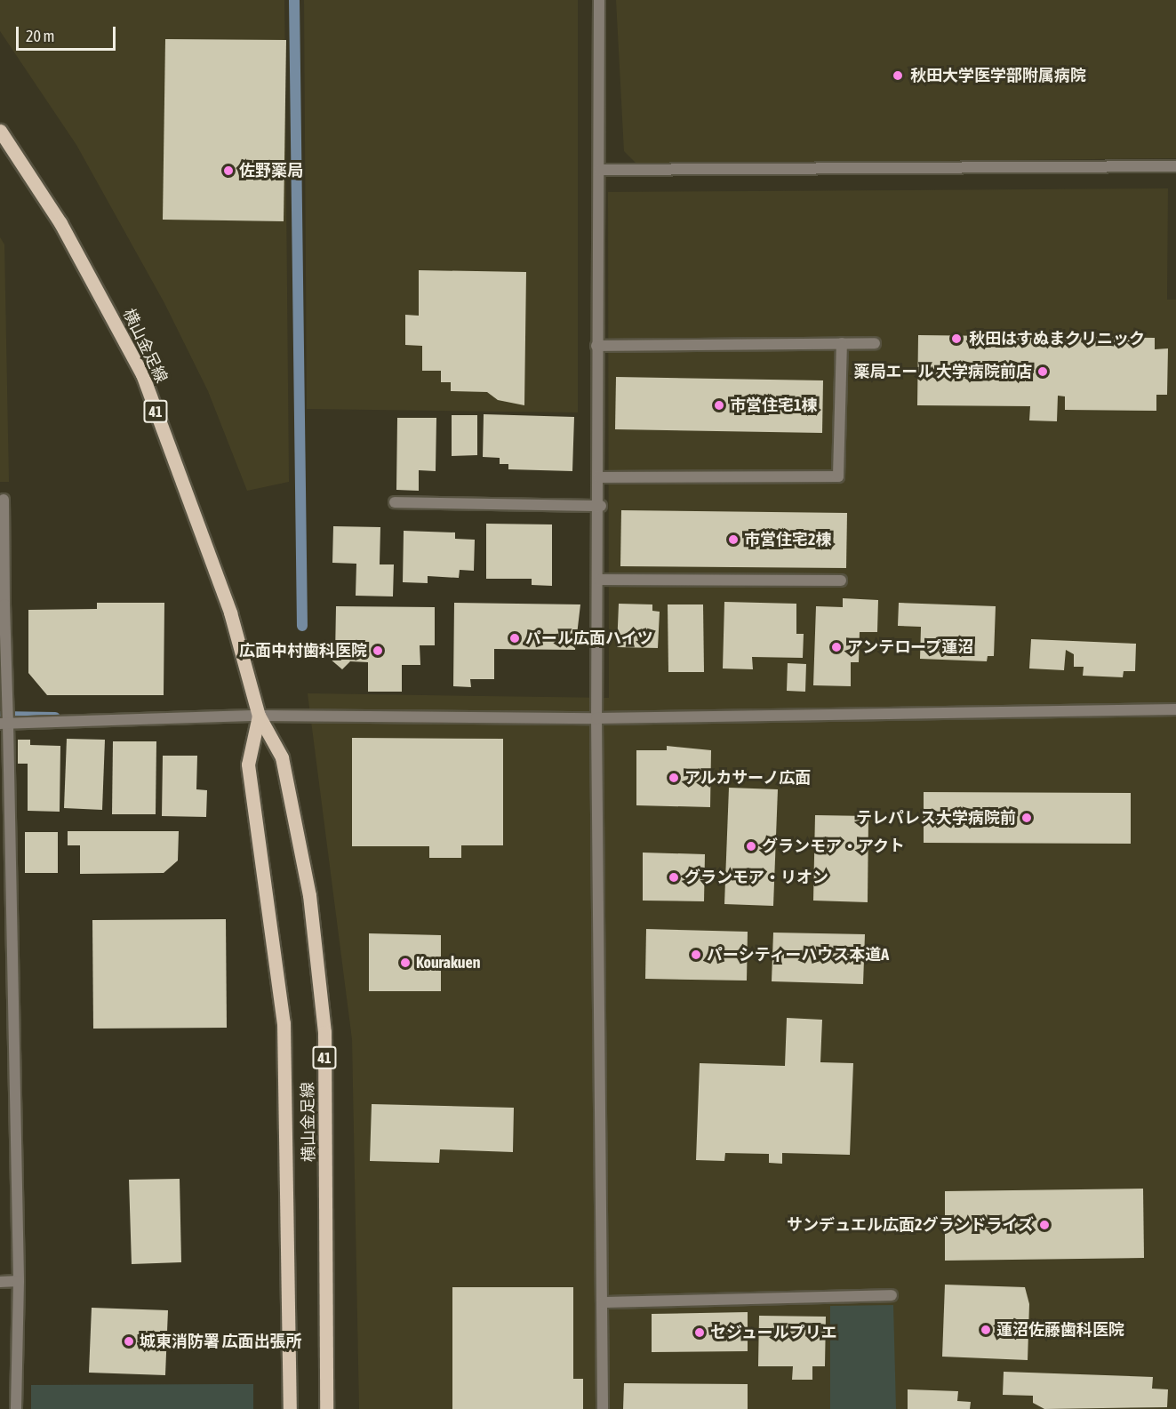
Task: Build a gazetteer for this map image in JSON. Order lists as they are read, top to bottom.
{
  "streets": {
    "main road": ["横山金足線", "41"]
  },
  "places": [
    "秋田大学医学部附属病院",
    "佐野薬局",
    "秋田はすぬまクリニック",
    "薬局エール 大学病院前店",
    "市営住宅1棟",
    "市営住宅2棟",
    "パール広面ハイツ",
    "アンテロープ蓮沼",
    "広面中村歯科医院",
    "アルカサーノ広面",
    "テレパレス大学病院前",
    "グランモア・アクト",
    "グランモア・リオン",
    "パーシティーハウス本道A",
    "Kourakuen",
    "サンデュエル広面2グランドライズ",
    "蓮沼佐藤歯科医院",
    "セジュールプリエ",
    "城東消防署 広面出張所"
  ],
  "scale_bar": "20 m"
}
